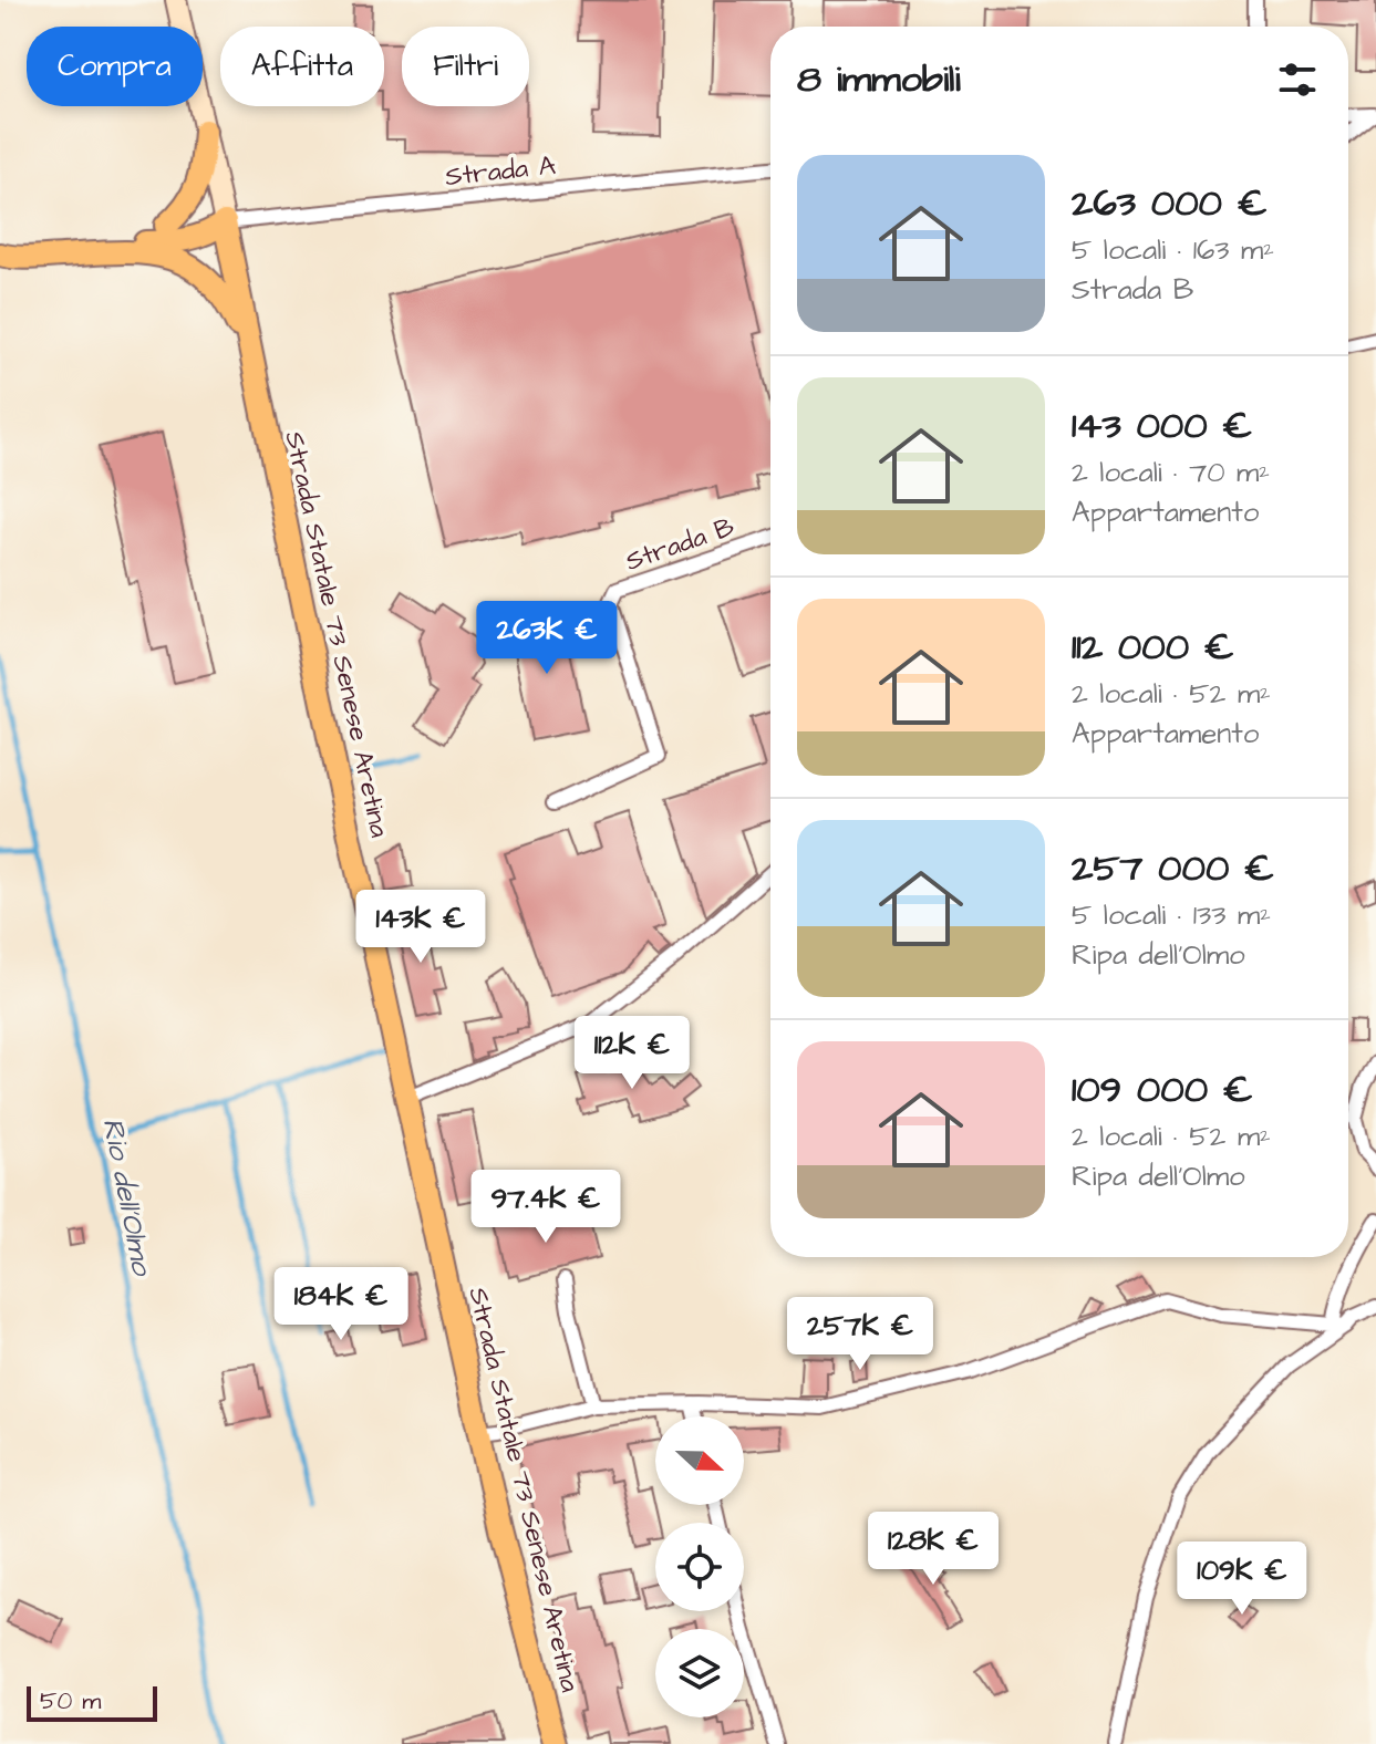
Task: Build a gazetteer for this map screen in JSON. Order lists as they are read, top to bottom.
{
  "streets": {
    "main road": ["Strada Statale 73 Senese Aretina"],
    "street": ["Strada A", "Strada B"]
  },
  "crossings": [
    ["Strada A", "Strada Statale 73 Senese Aretina"]
  ],
  "water": ["Rio dell'Olmo"],
  "scale_bar": "50 m",
  "north": "right",
  "page": {
    "chip": ["Compra", "Affitta", "Filtri"],
    "heading": "8 immobili",
    "list": [
      {
        "name": "263 000 €",
        "note": "5 locali · 163 m² · Strada B"
      },
      {
        "name": "143 000 €",
        "note": "2 locali · 70 m² · Appartamento"
      },
      {
        "name": "112 000 €",
        "note": "2 locali · 52 m² · Appartamento"
      },
      {
        "name": "257 000 €",
        "note": "5 locali · 133 m² · Ripa dell'Olmo"
      },
      {
        "name": "109 000 €",
        "note": "2 locali · 52 m² · Ripa dell'Olmo"
      }
    ],
    "price": [
      "263K €",
      "143K €",
      "112K €",
      "97.4K €",
      "184K €",
      "257K €",
      "128K €",
      "109K €"
    ],
    "scale": "50 m"
  }
}
